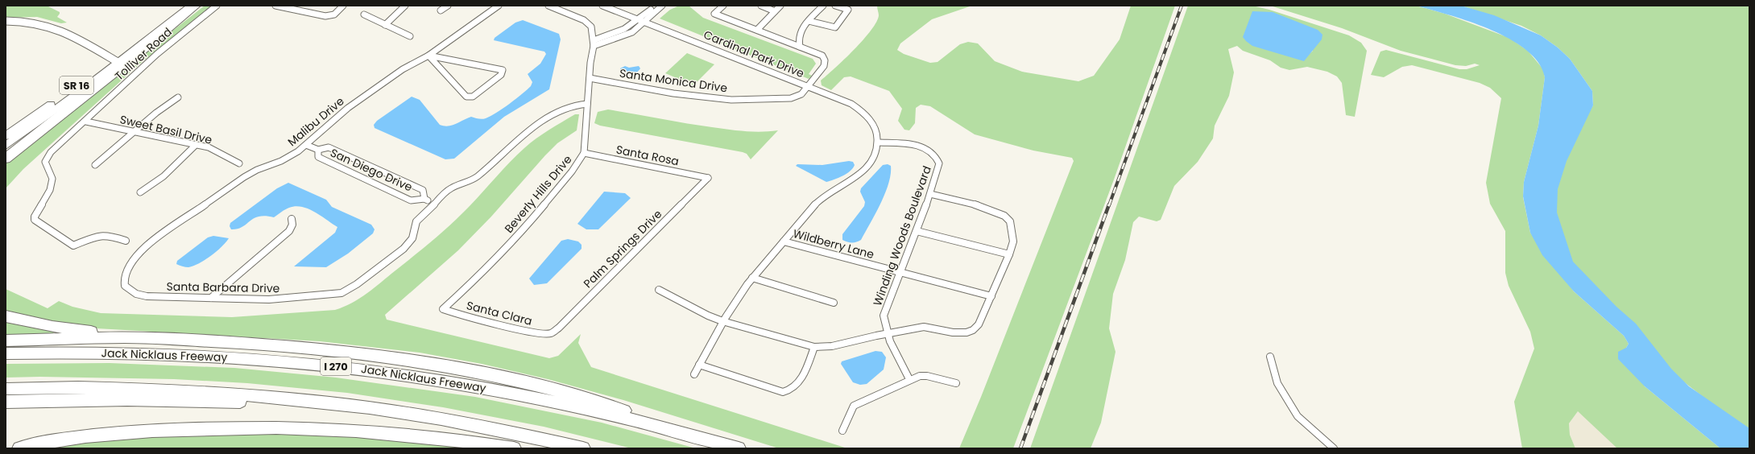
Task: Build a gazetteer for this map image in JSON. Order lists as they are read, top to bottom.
{
  "streets": {
    "highway": ["Jack Nicklaus Freeway", "I 270"],
    "main road": ["SR 16"],
    "street": [
      "Tolliver Road",
      "Cardinal Park Drive",
      "Santa Monica Drive",
      "Malibu Drive",
      "Sweet Basil Drive",
      "Santa Rosa",
      "San Diego Drive",
      "Beverly Hills Drive",
      "Winding Woods Boulevard",
      "Wildberry Lane",
      "Palm Springs Drive",
      "Santa Barbara Drive",
      "Santa Clara"
    ]
  },
  "crossings": [
    ["Tolliver Road", "Sweet Basil Drive"],
    ["Cardinal Park Drive", "Santa Monica Drive"],
    ["Cardinal Park Drive", "Winding Woods Boulevard"],
    ["Santa Monica Drive", "Beverly Hills Drive"],
    ["Malibu Drive", "San Diego Drive"],
    ["Malibu Drive", "Santa Barbara Drive"],
    ["Santa Rosa", "Beverly Hills Drive"],
    ["Santa Rosa", "Palm Springs Drive"],
    ["San Diego Drive", "Santa Barbara Drive"],
    ["Beverly Hills Drive", "Santa Barbara Drive"],
    ["Beverly Hills Drive", "Santa Clara"],
    ["Winding Woods Boulevard", "Wildberry Lane"],
    ["Palm Springs Drive", "Santa Clara"]
  ]
}
